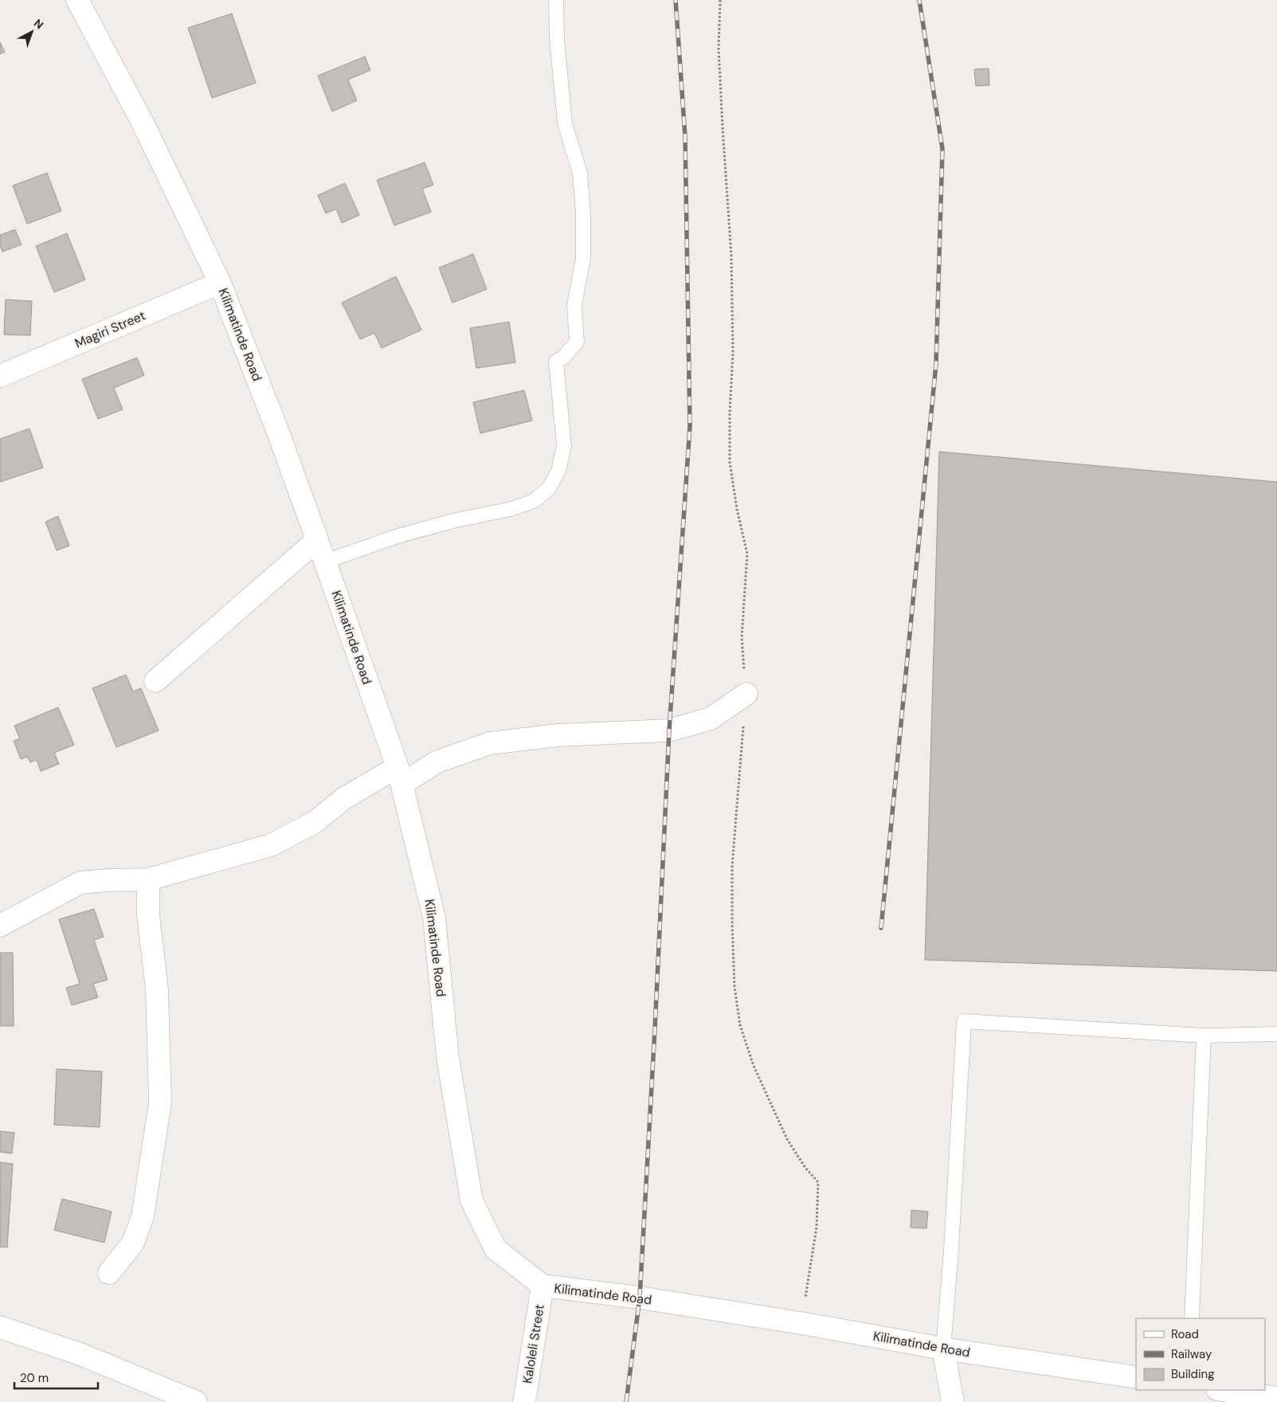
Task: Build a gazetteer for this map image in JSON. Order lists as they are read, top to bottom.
{
  "streets": {
    "street": ["Magiri Street", "Kilimatinde Road", "Kaloleli Street"]
  },
  "crossings": [
    ["Magiri Street", "Kilimatinde Road"],
    ["Kilimatinde Road", "Kaloleli Street"]
  ],
  "legend": ["Road", "Railway", "Building"],
  "scale_bar": "20 m",
  "north": "top right"
}
